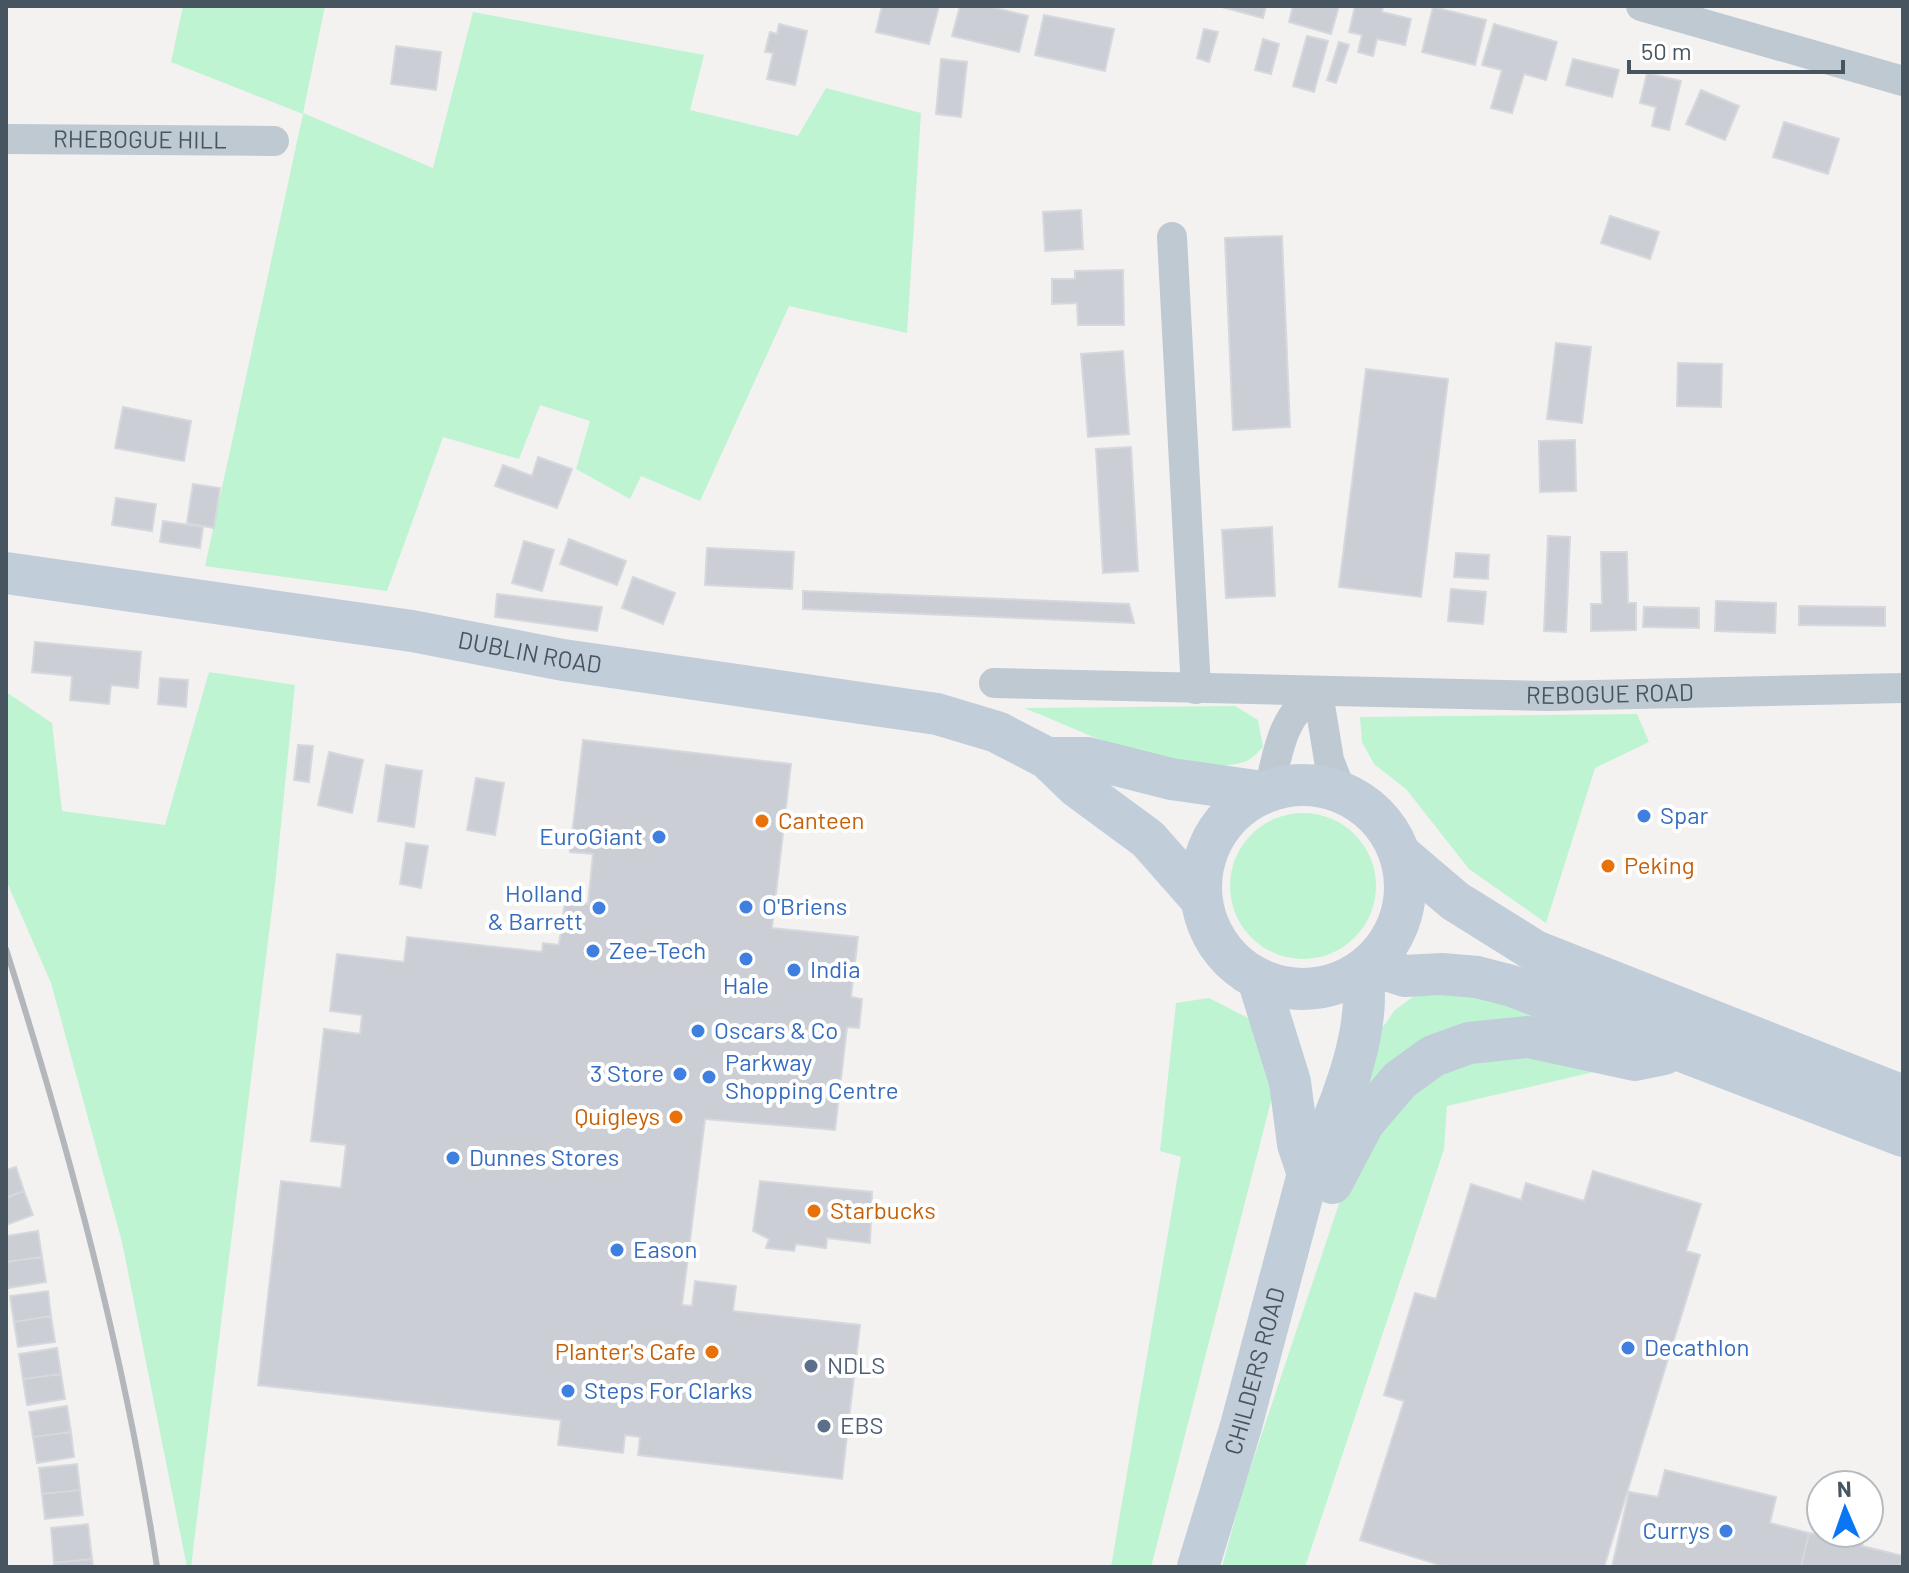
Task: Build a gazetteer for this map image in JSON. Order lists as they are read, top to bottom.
{
  "streets": {
    "main road": ["DUBLIN ROAD", "CHILDERS ROAD"],
    "street": ["RHEBOGUE HILL", "REBOGUE ROAD"]
  },
  "places": [
    "Spar",
    "Canteen",
    "EuroGiant",
    "Peking",
    "O'Briens",
    "Holland & Barrett",
    "Zee-Tech",
    "Hale",
    "India",
    "Oscars & Co",
    "3 Store",
    "Parkway Shopping Centre",
    "Quigleys",
    "Dunnes Stores",
    "Starbucks",
    "Eason",
    "Decathlon",
    "Planter's Cafe",
    "NDLS",
    "Steps For Clarks",
    "EBS",
    "Currys"
  ],
  "scale_bar": "50 m",
  "north": "top"
}
